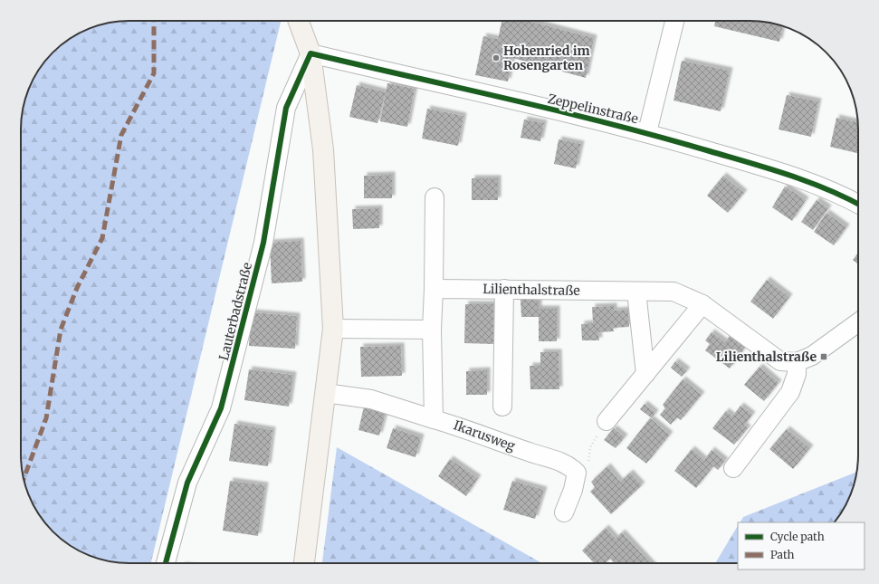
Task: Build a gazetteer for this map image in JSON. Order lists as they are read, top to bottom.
{
  "streets": {
    "street": [
      "Zeppelinstraße",
      "Lilienthalstraße",
      "Lauterbadstraße",
      "Ikarusweg"
    ]
  },
  "crossings": [
    ["Zeppelinstraße", "Lauterbadstraße"]
  ],
  "places": {
    "other": ["Hohenried im Rosengarten"],
    "transit": ["Lilienthalstraße"]
  },
  "legend": ["Cycle path", "Path"]
}
